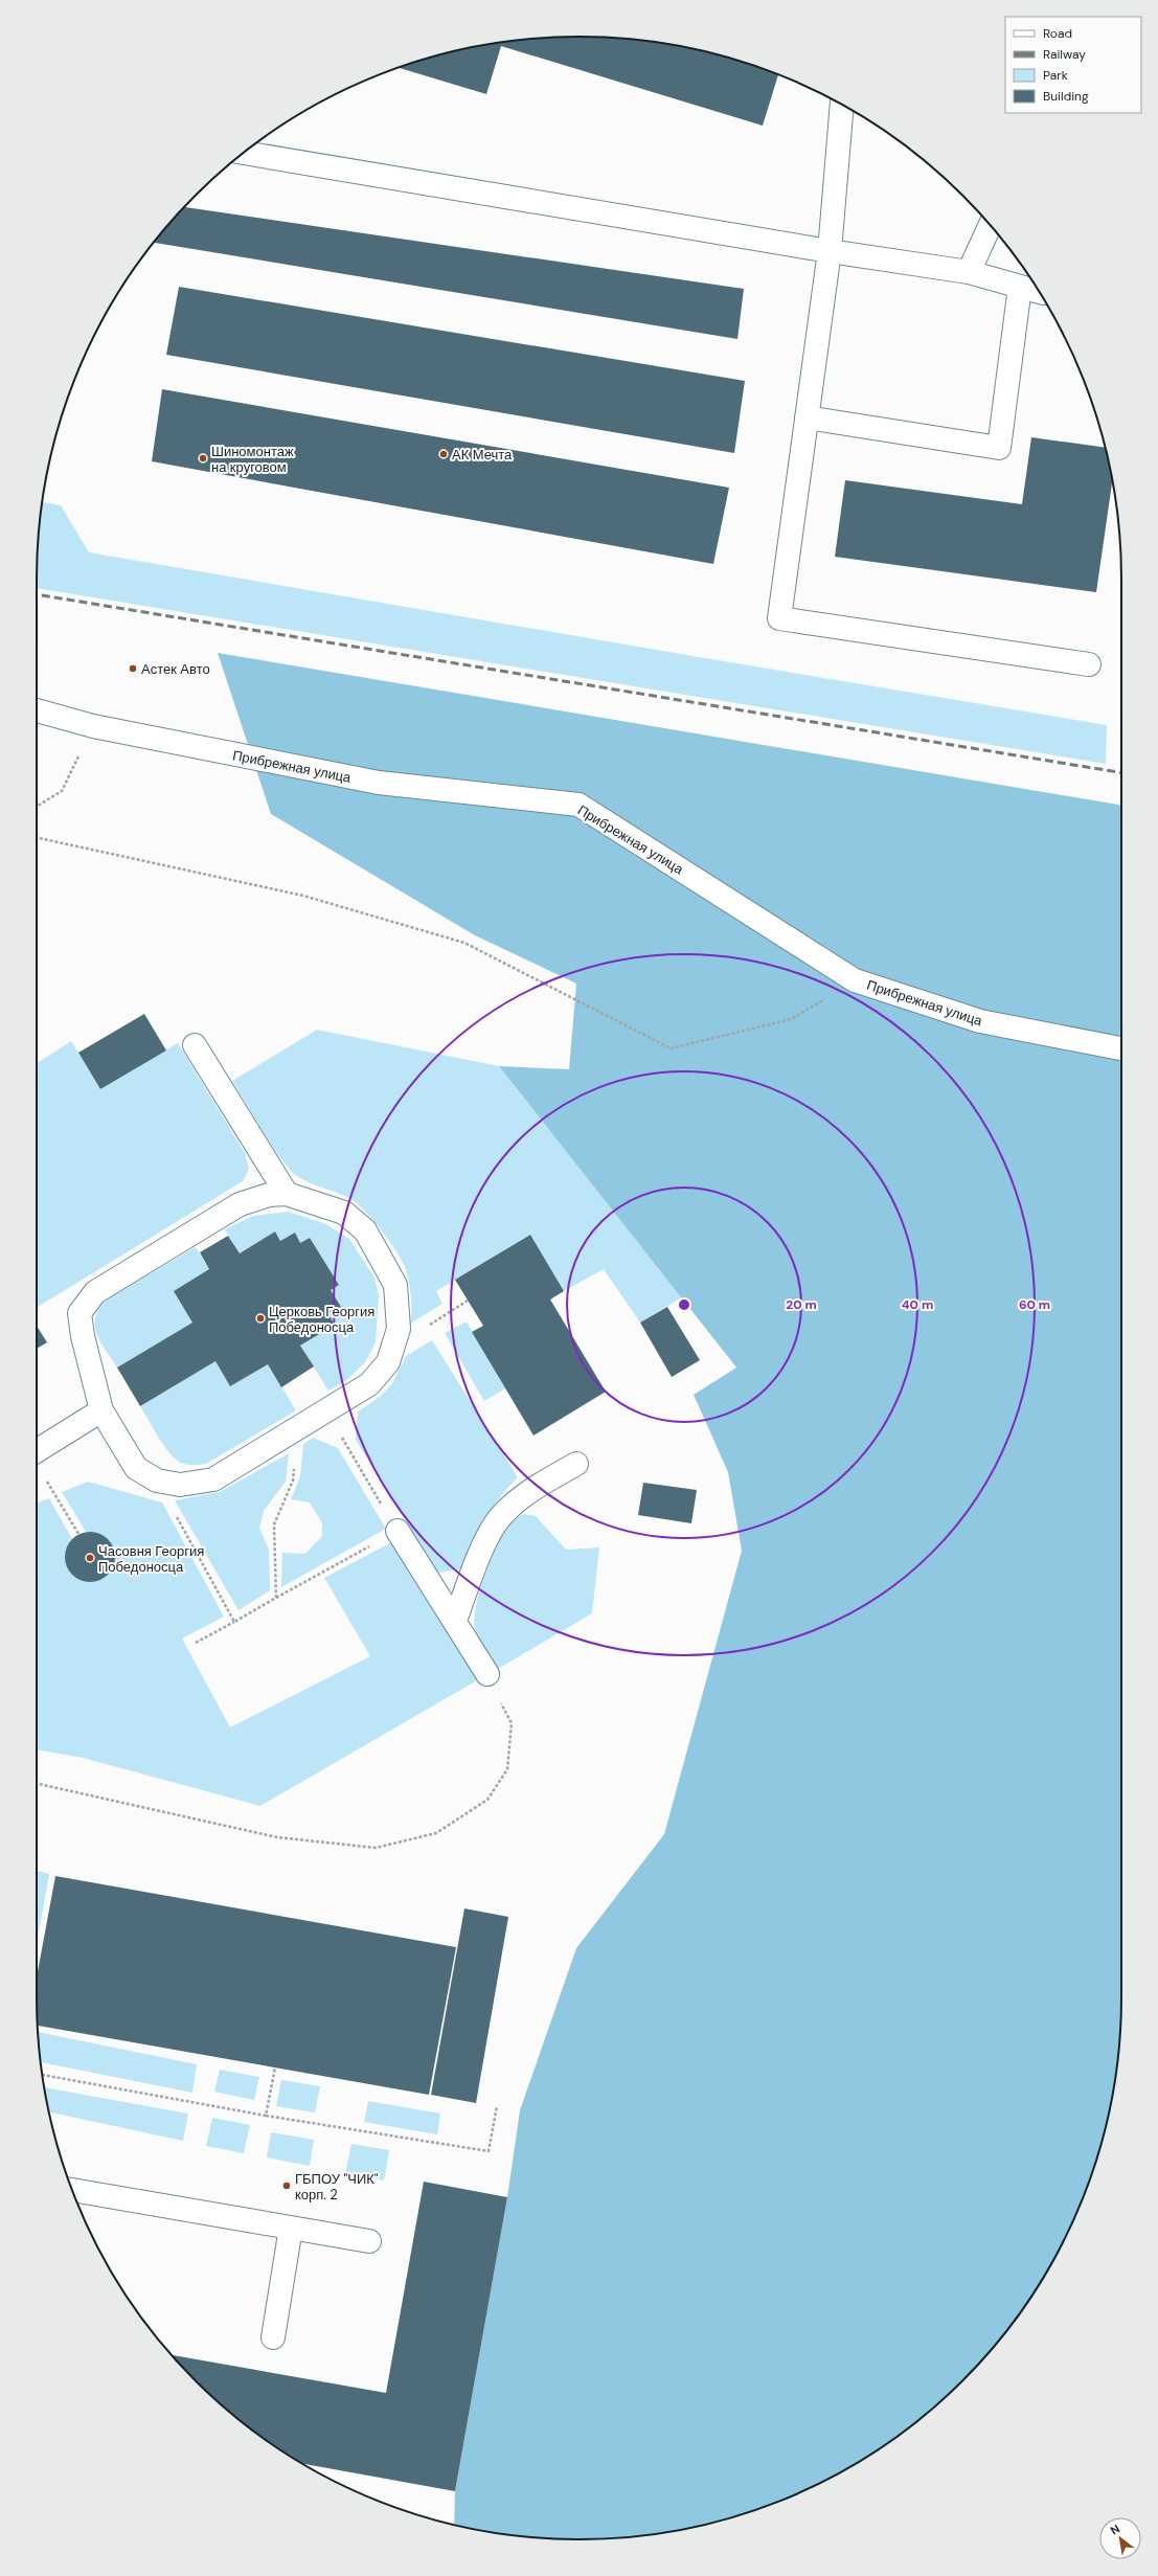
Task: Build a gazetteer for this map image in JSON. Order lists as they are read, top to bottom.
{
  "streets": {
    "street": ["Прибрежная улица"]
  },
  "places": [
    "АК Мечта",
    "Шиномонтаж на круговом",
    "Астек Авто",
    "Церковь Георгия Победоносца",
    "Часовня Георгия Победоносца",
    "ГБПОУ \"ЧИК\" корп. 2"
  ],
  "legend": [
    "Road",
    "Railway",
    "Park",
    "Building"
  ],
  "north": "top left",
  "rings": ["20 m", "40 m", "60 m"]
}
